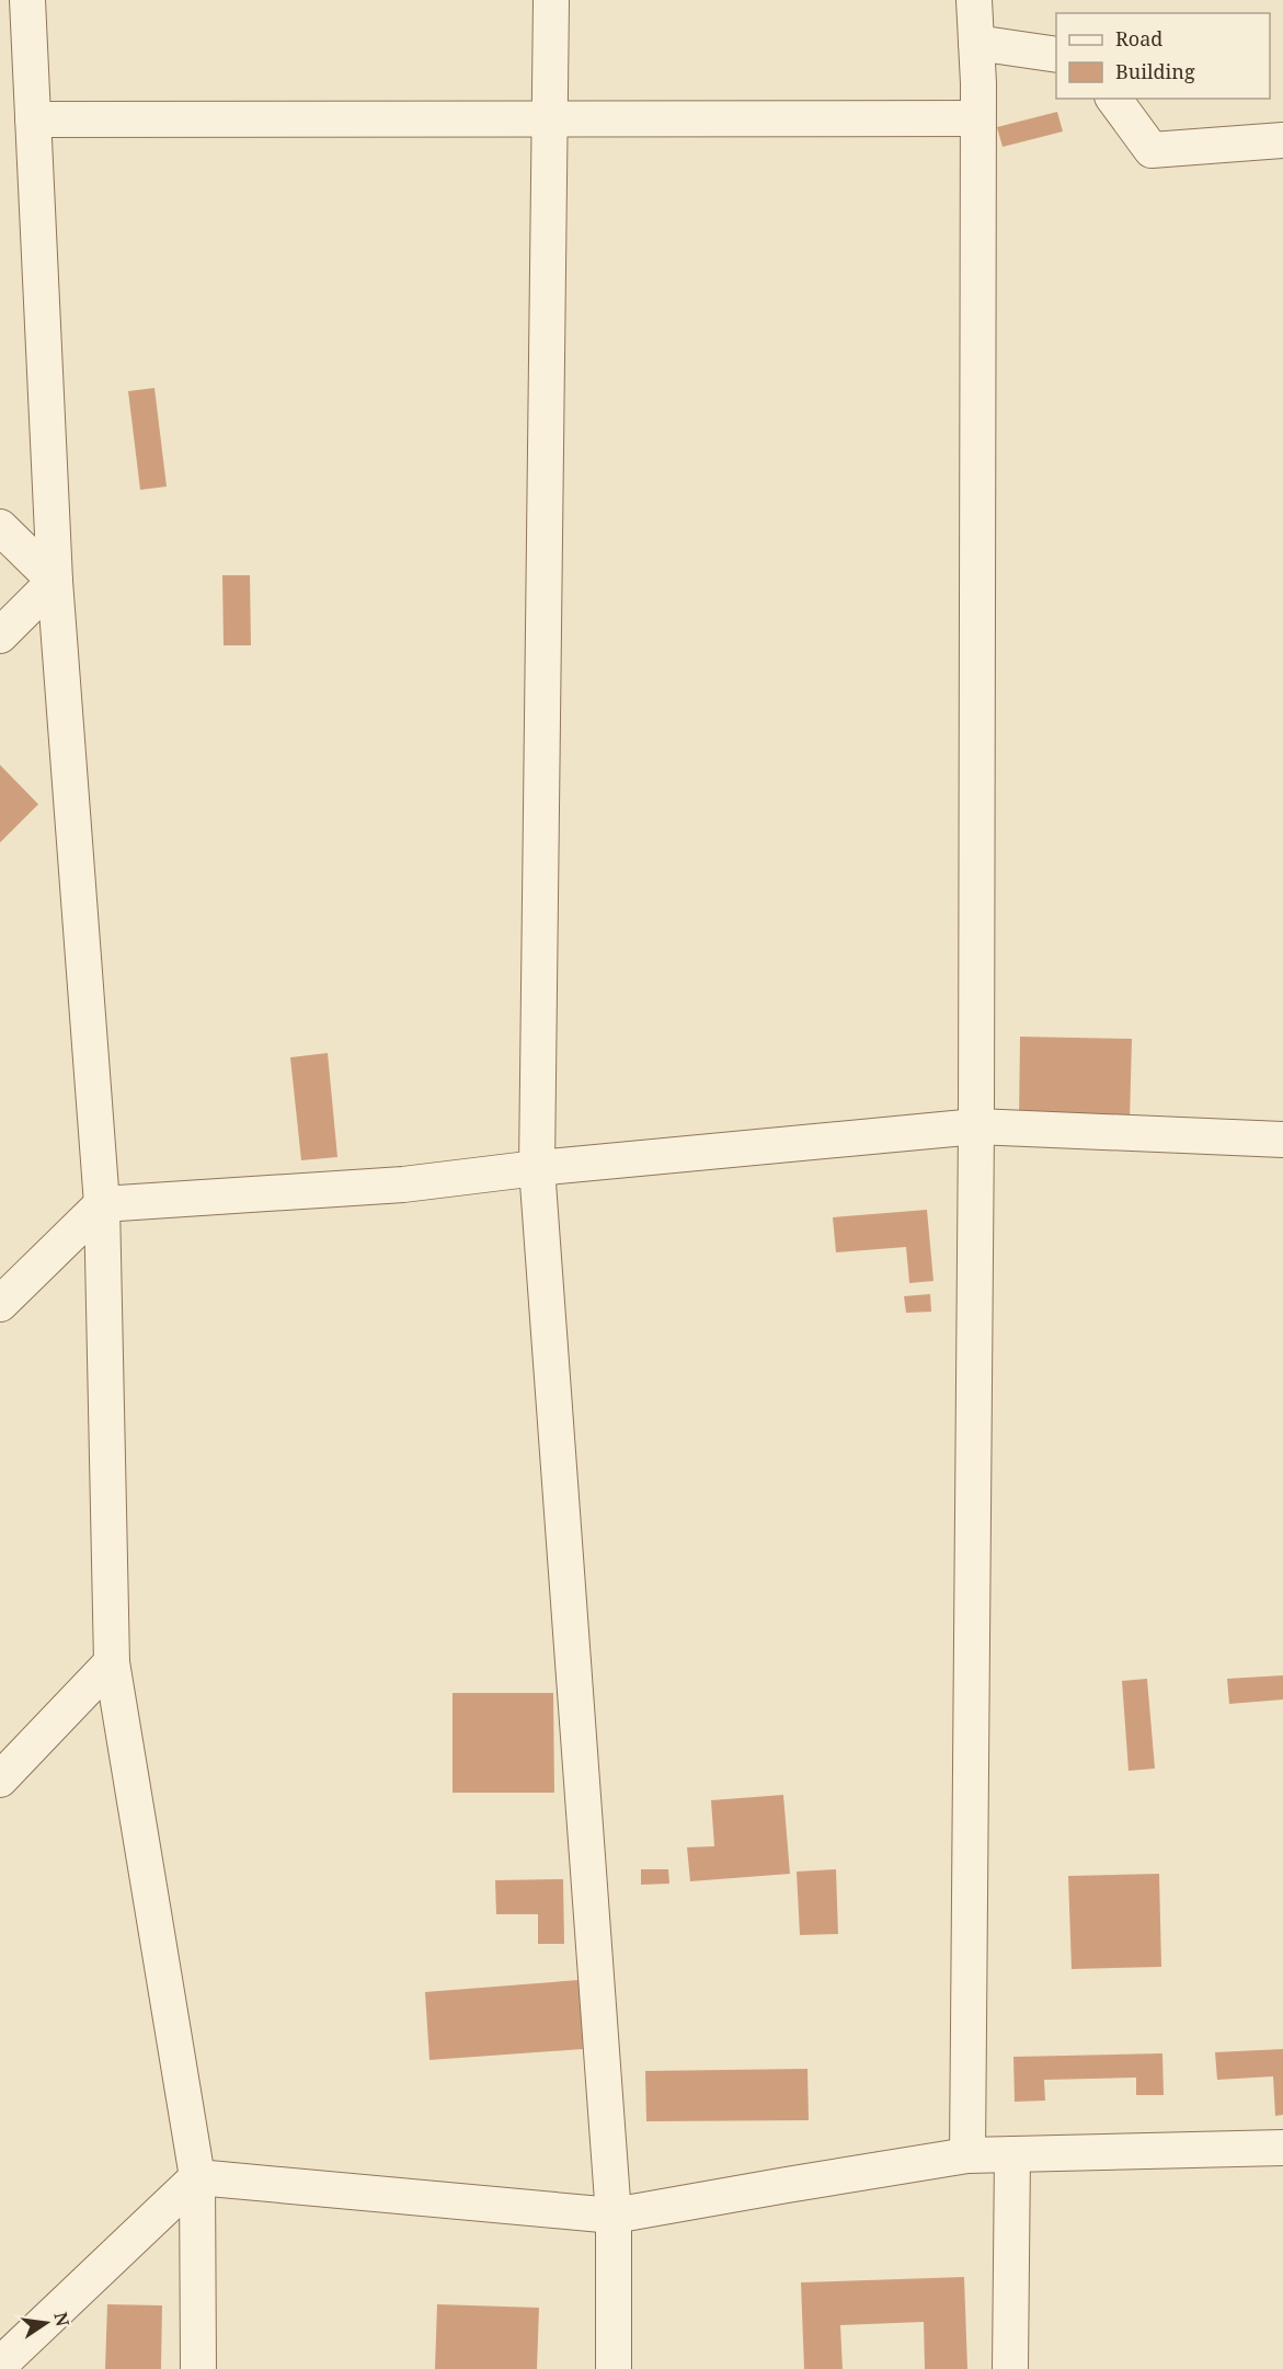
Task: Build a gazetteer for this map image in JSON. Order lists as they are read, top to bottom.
{
  "legend": ["Road", "Building"],
  "north": "right"
}
